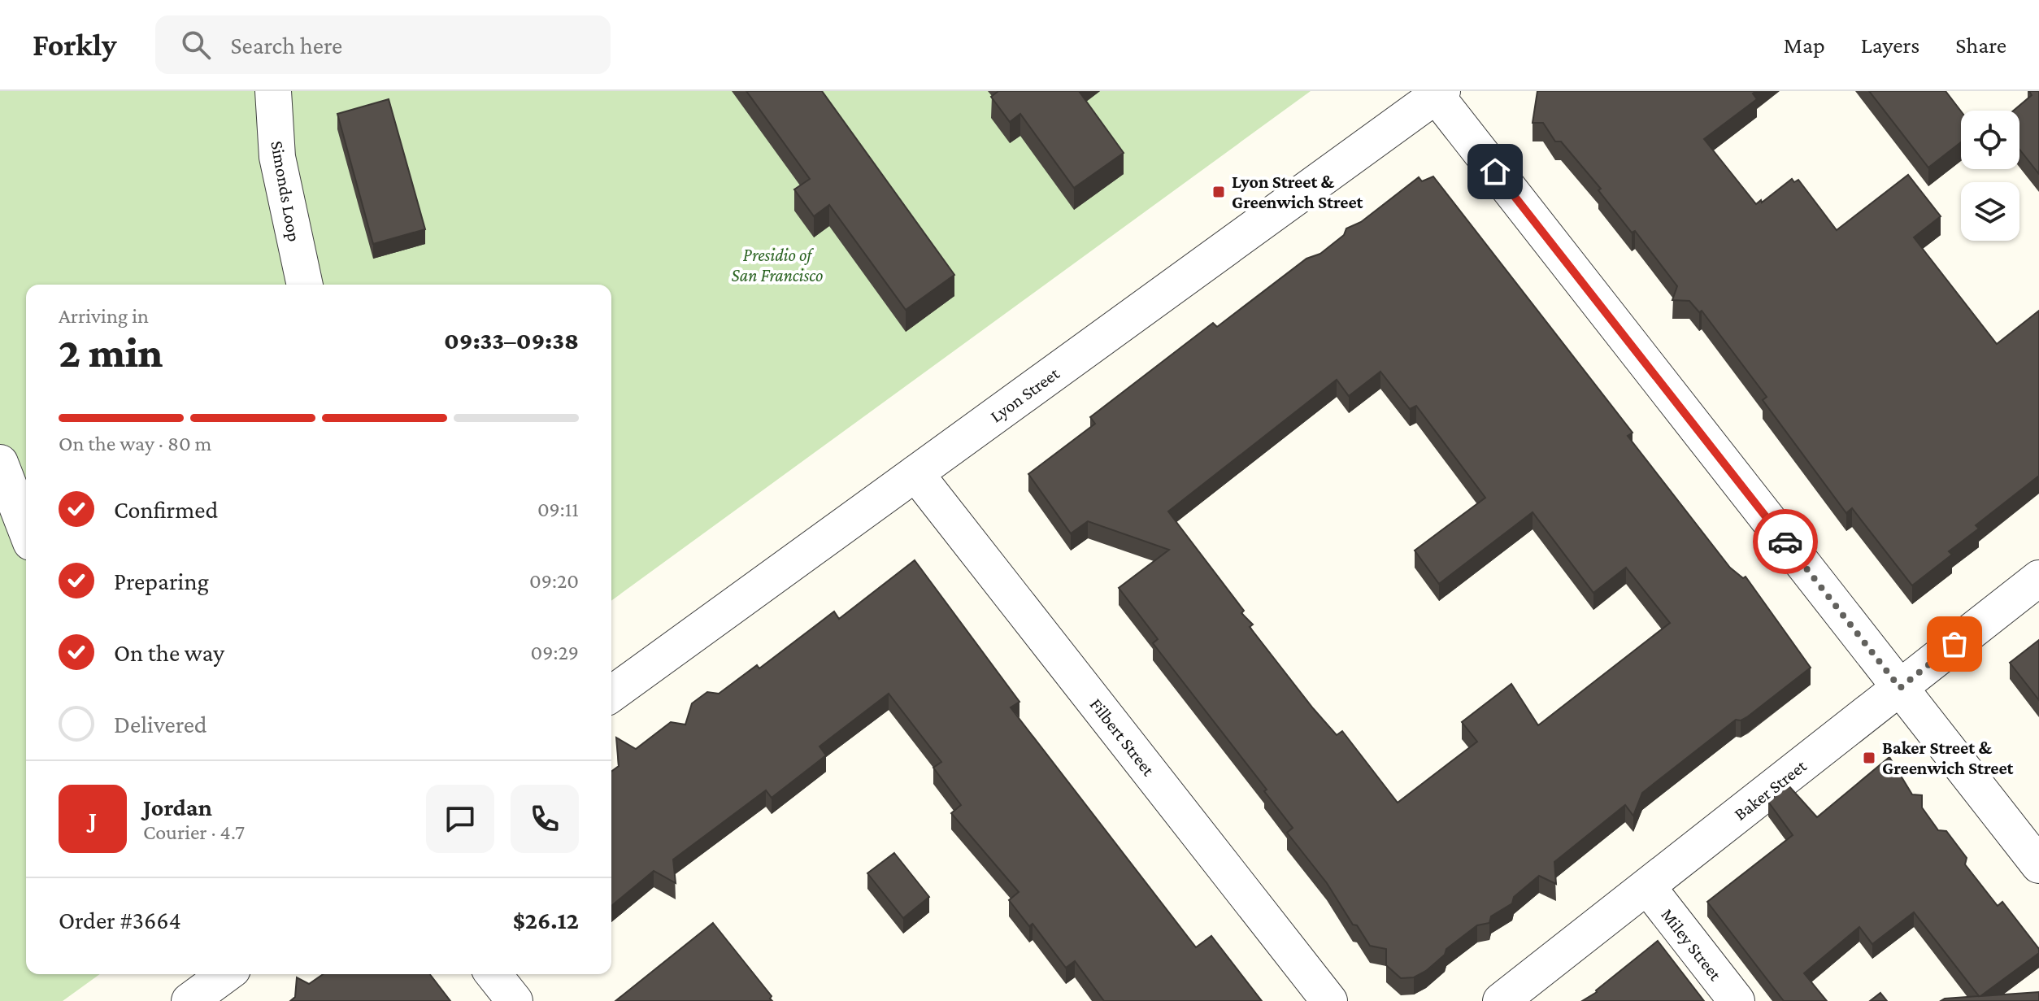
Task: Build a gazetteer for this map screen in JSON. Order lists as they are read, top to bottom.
{
  "streets": {
    "street": [
      "Simonds Loop",
      "Lyon Street",
      "Filbert Street",
      "Baker Street",
      "Miley Street"
    ]
  },
  "crossings": [
    ["Lyon Street", "Filbert Street"],
    ["Baker Street", "Miley Street"]
  ],
  "parks": ["Presidio of San Francisco"],
  "places": {
    "transit": ["Lyon Street & Greenwich Street", "Baker Street & Greenwich Street"]
  },
  "page": {
    "header": "Forkly",
    "search": "Search here",
    "nav": ["Map", "Layers", "Share"],
    "heading": ["2 min", "Arriving in", "09:33–09:38"],
    "panel": [
      "Jordan",
      "Courier · 4.7",
      "Order #3664",
      "$26.12"
    ],
    "bar": "On the way · 80 m",
    "list": [
      ["Confirmed", "09:11"],
      ["Preparing", "09:20"],
      ["On the way", "09:29"],
      "Delivered"
    ],
    "round": "J"
  }
}
